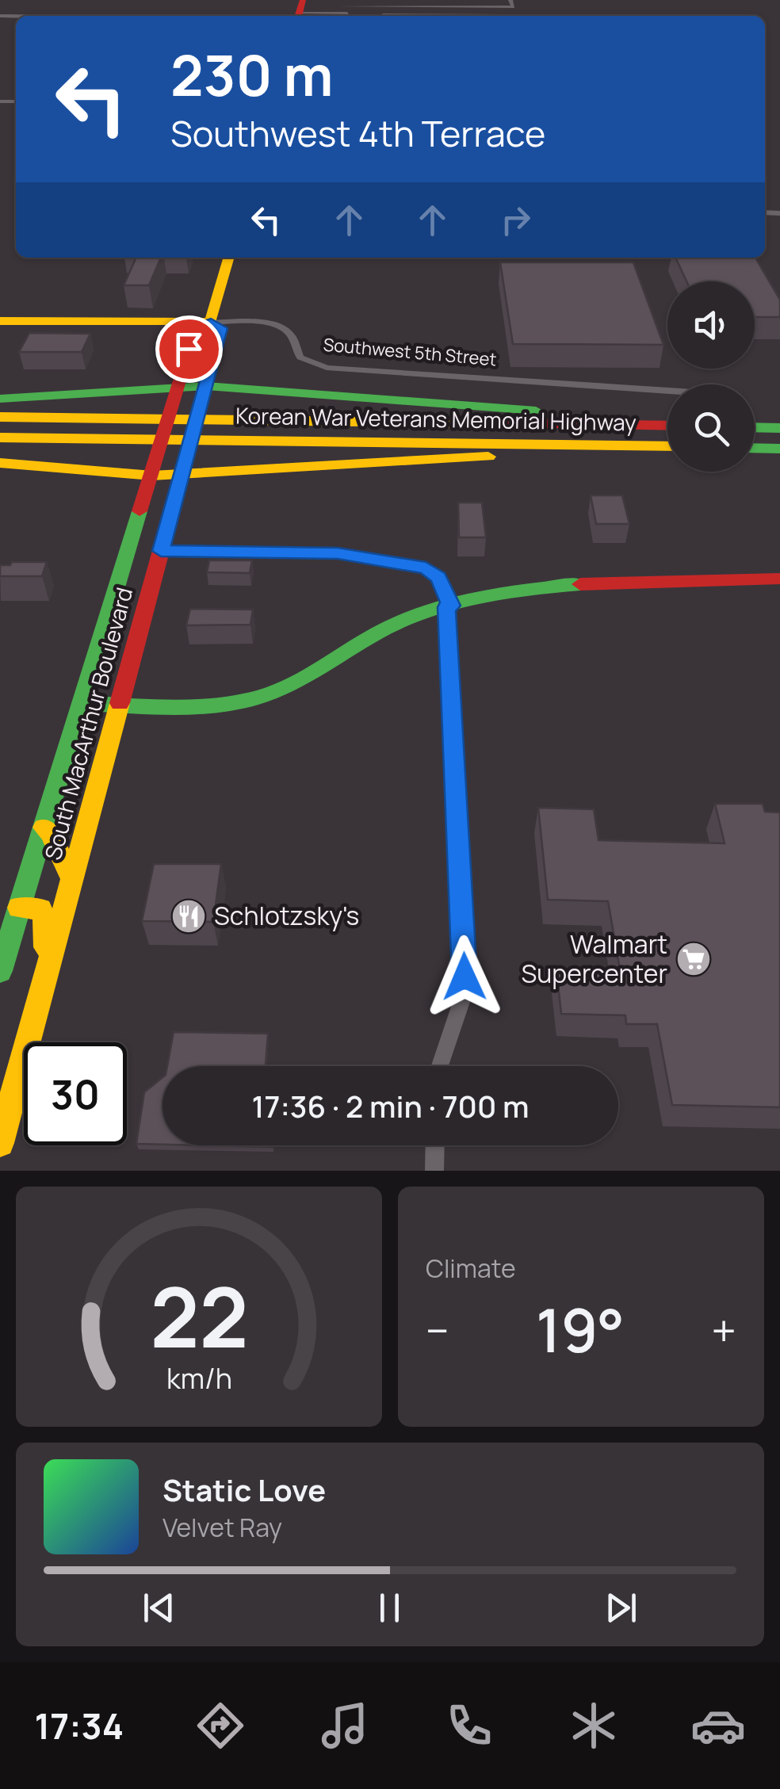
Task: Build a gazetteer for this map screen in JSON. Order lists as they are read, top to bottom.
{
  "streets": {
    "main road": ["Southwest 5th Street", "Korean War Veterans Memorial Highway", "South MacArthur Boulevard"]
  },
  "crossings": [
    ["Southwest 5th Street", "South MacArthur Boulevard"]
  ],
  "places": {
    "restaurant": ["Schlotzsky's"],
    "supermarket": ["Walmart Supercenter"]
  },
  "page": {
    "turn": ["230 m", "Southwest 4th Terrace"],
    "limit": "30",
    "trip": "17:36 · 2 min · 700 m",
    "tile": "Climate",
    "heat": ["−", "19°", "+"],
    "song": ["Static Love", "Velvet Ray"],
    "tabs": "17:34",
    "gauge": ["22", "km/h"]
  }
}
